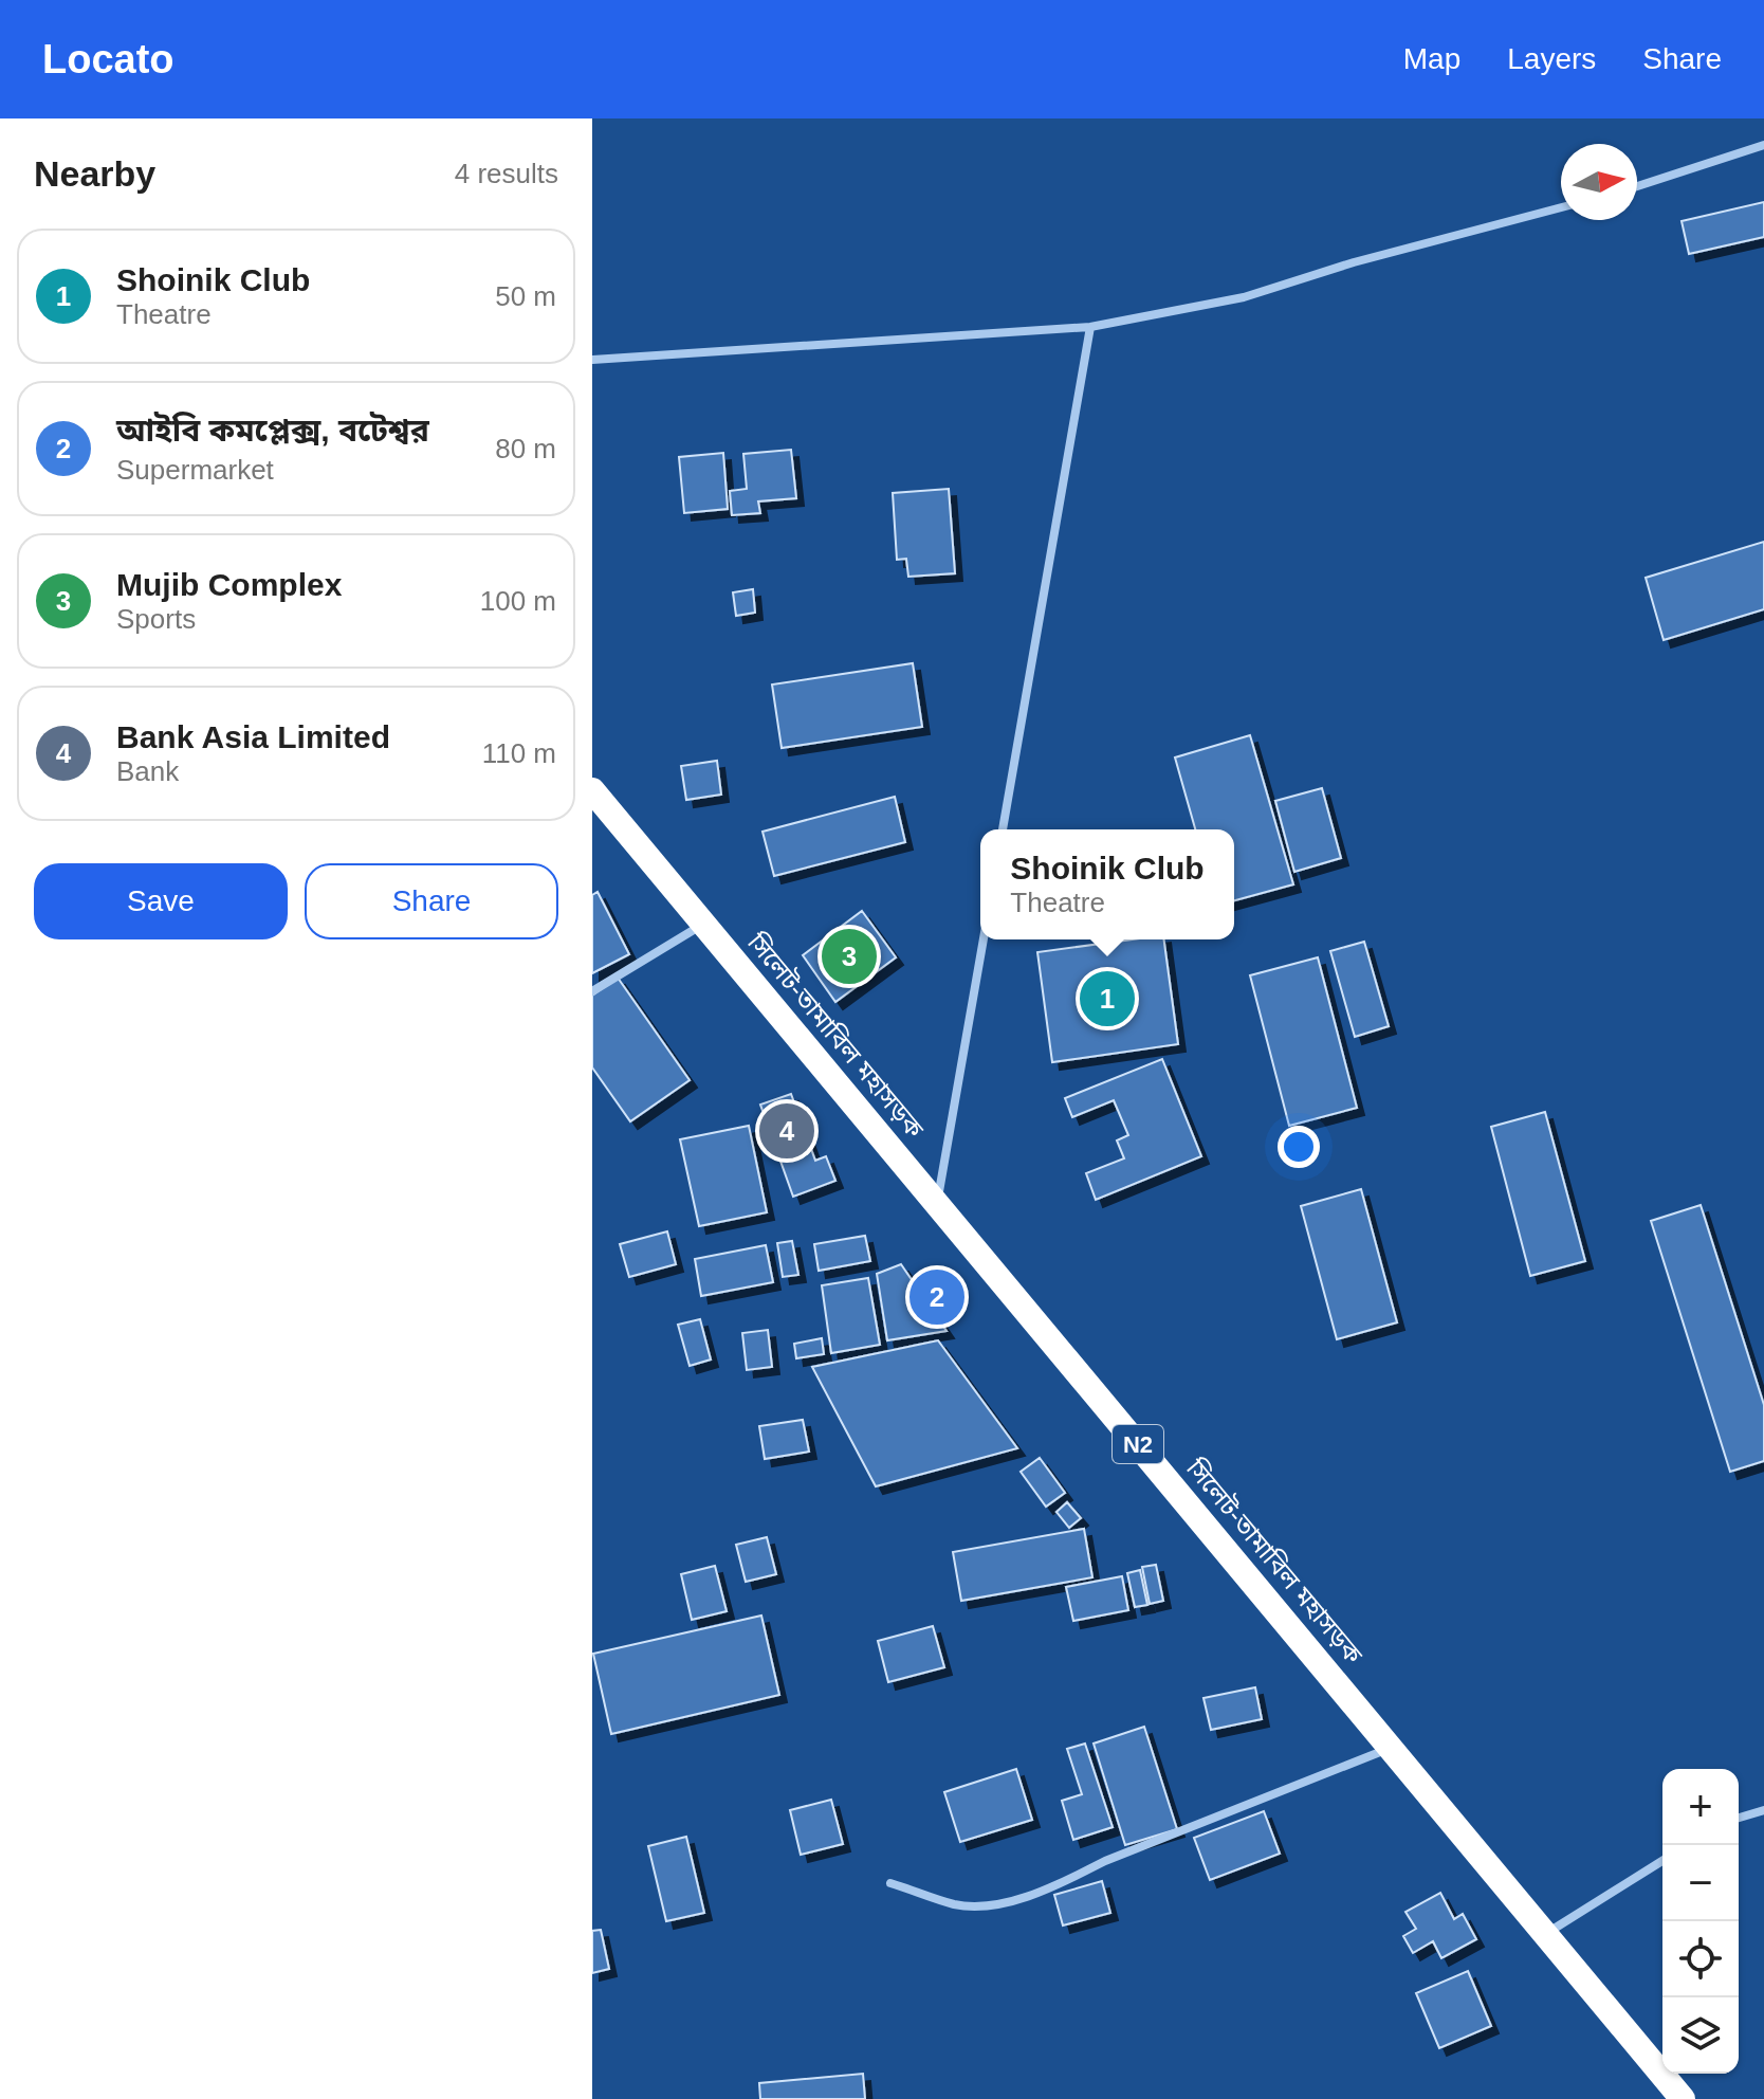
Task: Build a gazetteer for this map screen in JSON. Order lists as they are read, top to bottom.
{
  "streets": {
    "highway": ["সিলেট-তামাবিল মহাসড়ক", "N2"]
  },
  "north": "right",
  "page": {
    "header": "Locato",
    "nav": ["Map", "Layers", "Share"],
    "heading": ["Nearby", "4 results"],
    "list": [
      {
        "mark": "1",
        "name": "Shoinik Club",
        "note": "Theatre",
        "value": "50 m"
      },
      {
        "mark": "2",
        "name": "আইবি কমপ্লেক্স, বটেশ্বর",
        "note": "Supermarket",
        "value": "80 m"
      },
      {
        "mark": "3",
        "name": "Mujib Complex",
        "note": "Sports",
        "value": "100 m"
      },
      {
        "mark": "4",
        "name": "Bank Asia Limited",
        "note": "Bank",
        "value": "110 m"
      }
    ],
    "popup": ["Shoinik Club", "Theatre"],
    "buttons": ["Save", "Share"],
    "pins": [
      "3",
      "1",
      "4",
      "2"
    ],
    "map_buttons": ["+", "−"]
  }
}
